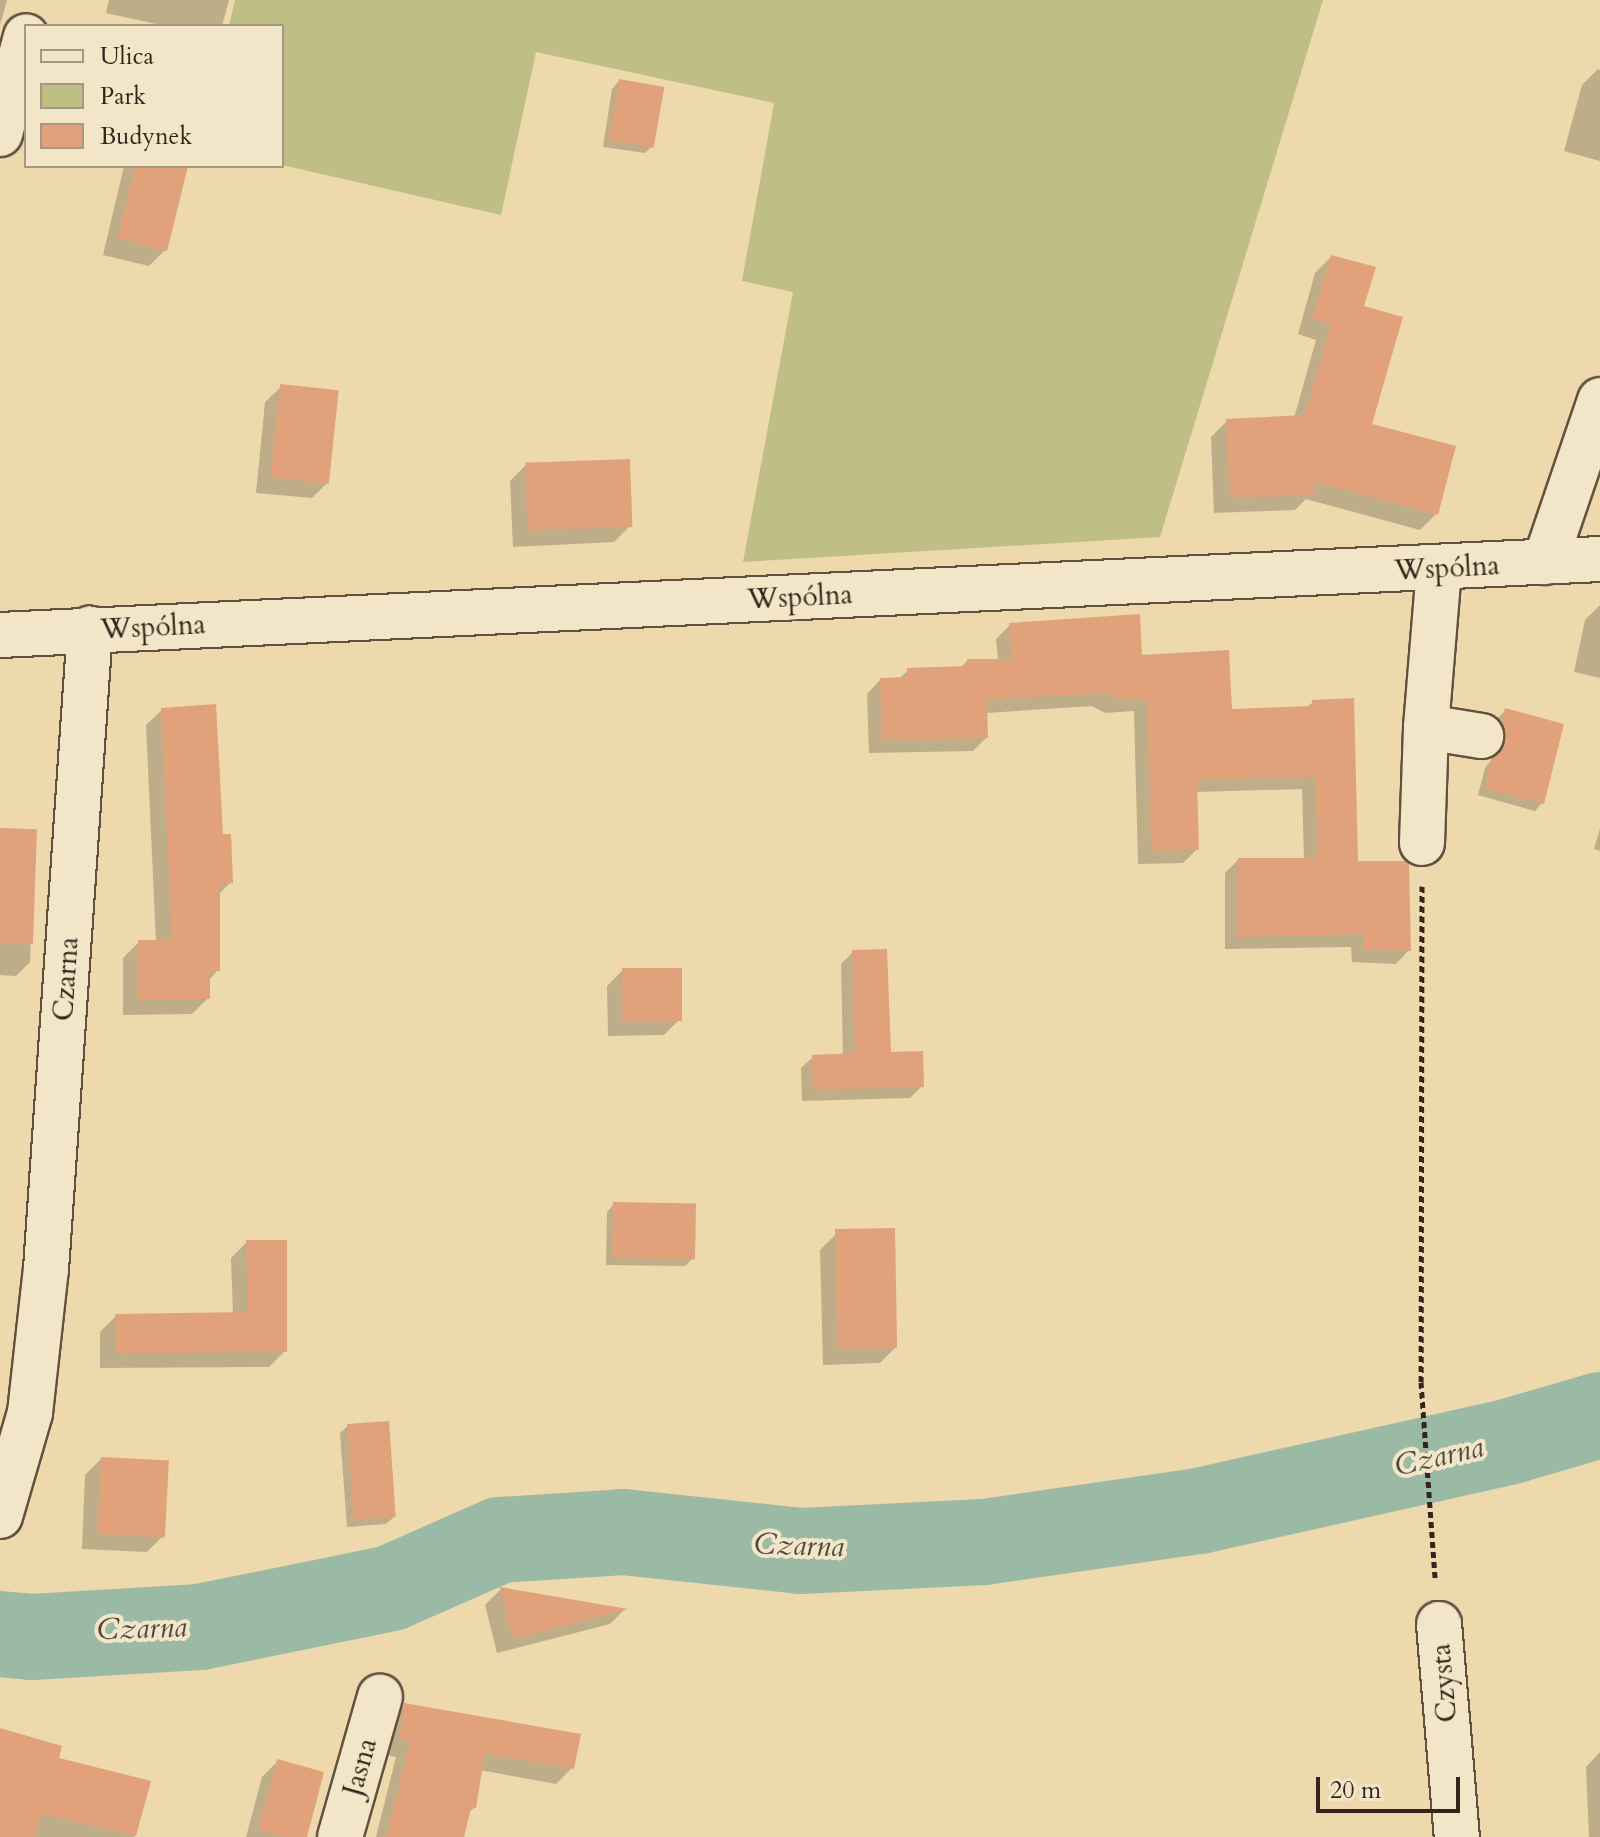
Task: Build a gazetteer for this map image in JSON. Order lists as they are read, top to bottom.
{
  "streets": {
    "street": [
      "Wspólna",
      "Czarna",
      "Czysta",
      "Jasna"
    ]
  },
  "crossings": [
    ["Wspólna", "Czarna"]
  ],
  "water": ["Czarna"],
  "legend": ["Ulica", "Park", "Budynek"],
  "scale_bar": "20 m"
}
